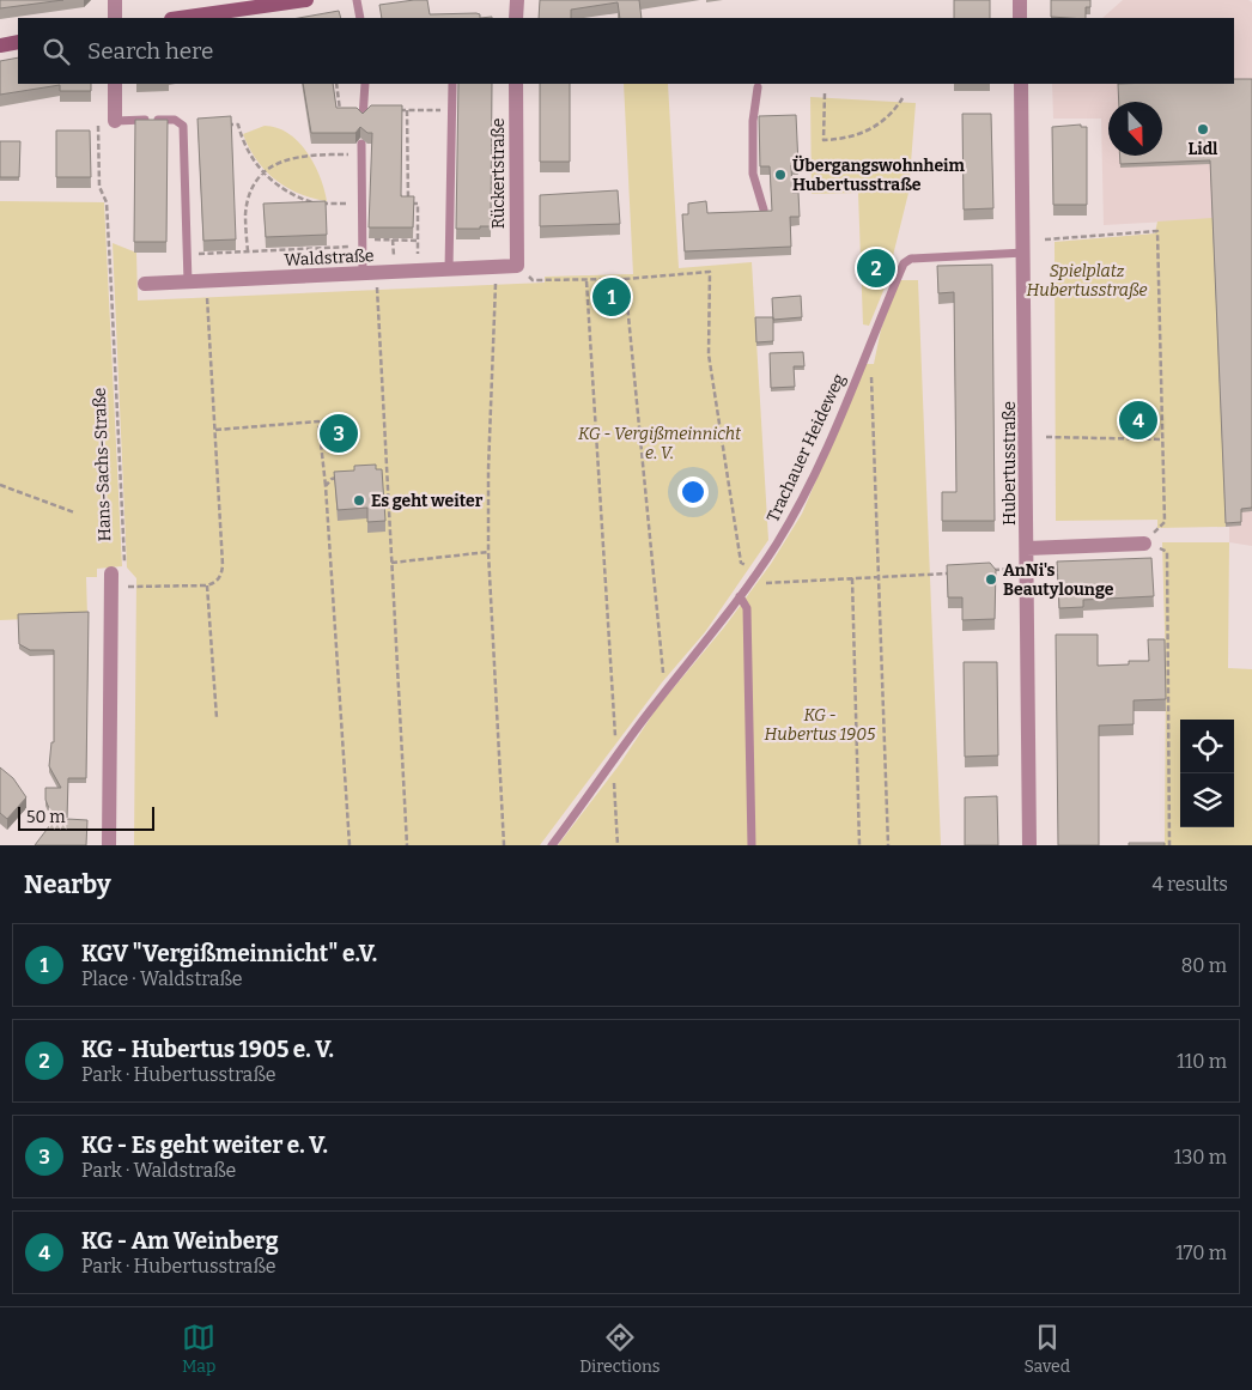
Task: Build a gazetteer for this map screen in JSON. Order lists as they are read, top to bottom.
{
  "streets": {
    "street": ["Rückertstraße", "Waldstraße", "Hubertusstraße"],
    "lane": ["Trachauer Heideweg"],
    "path": ["Hans-Sachs-Straße"]
  },
  "crossings": [
    ["Rückertstraße", "Waldstraße"],
    ["Trachauer Heideweg", "Hubertusstraße"]
  ],
  "parks": ["Spielplatz Hubertusstraße", "KG - Vergißmeinnicht e. V.", "KG - Hubertus 1905"],
  "places": [
    "Lidl",
    "Übergangswohnheim Hubertusstraße",
    "Es geht weiter",
    "AnNi's Beautylounge"
  ],
  "scale_bar": "50 m",
  "north": "bottom",
  "page": {
    "search": "Search here",
    "pins": [
      "2",
      "1",
      "4",
      "3"
    ],
    "scale": "50 m",
    "heading": ["Nearby", "4 results"],
    "list": [
      {
        "mark": "1",
        "name": "KGV \"Vergißmeinnicht\" e.V.",
        "note": "Place · Waldstraße",
        "value": "80 m"
      },
      {
        "mark": "2",
        "name": "KG - Hubertus 1905 e. V.",
        "note": "Park · Hubertusstraße",
        "value": "110 m"
      },
      {
        "mark": "3",
        "name": "KG - Es geht weiter e. V.",
        "note": "Park · Waldstraße",
        "value": "130 m"
      },
      {
        "mark": "4",
        "name": "KG - Am Weinberg",
        "note": "Park · Hubertusstraße",
        "value": "170 m"
      }
    ],
    "nav": ["Map", "Directions", "Saved"]
  }
}
